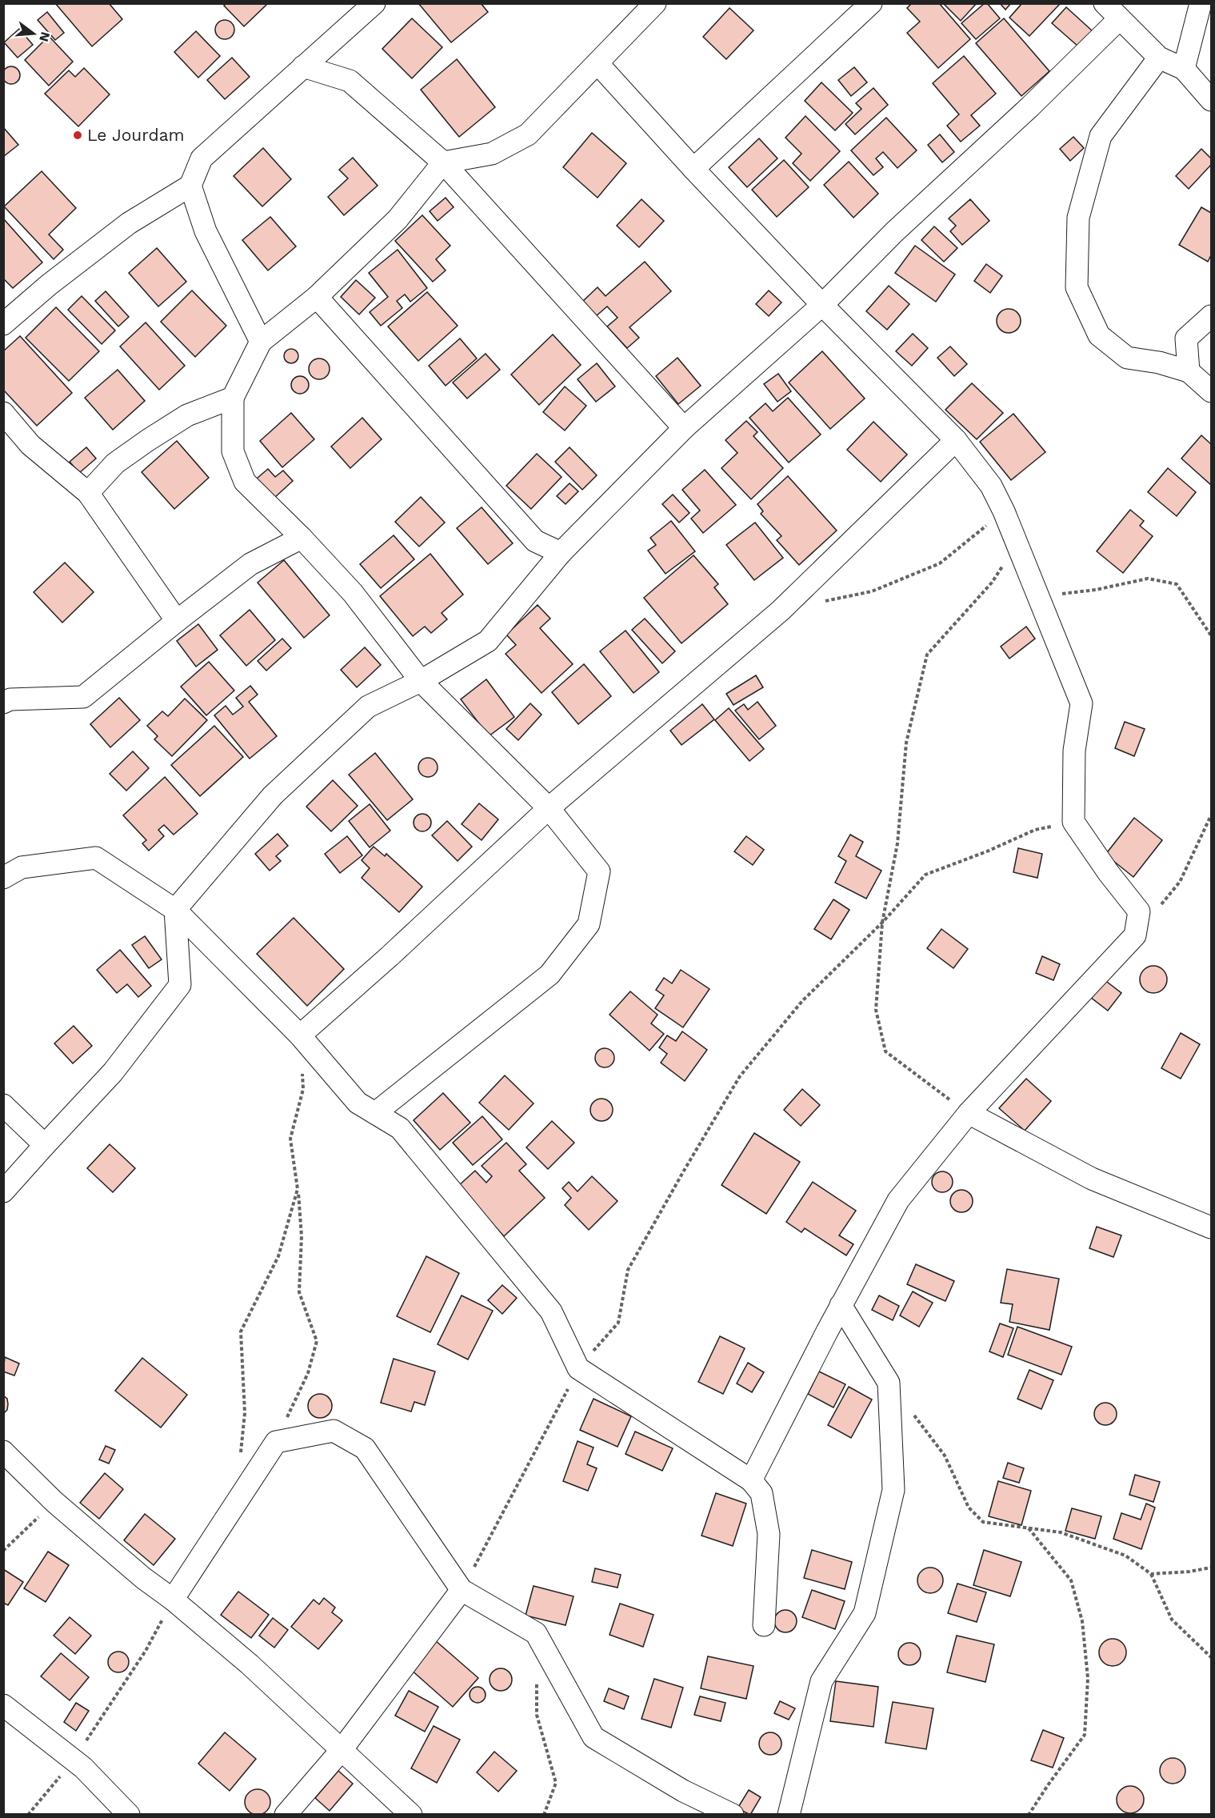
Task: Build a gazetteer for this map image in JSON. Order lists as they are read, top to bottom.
{
  "places": ["Le Jourdam"],
  "north": "right"
}
